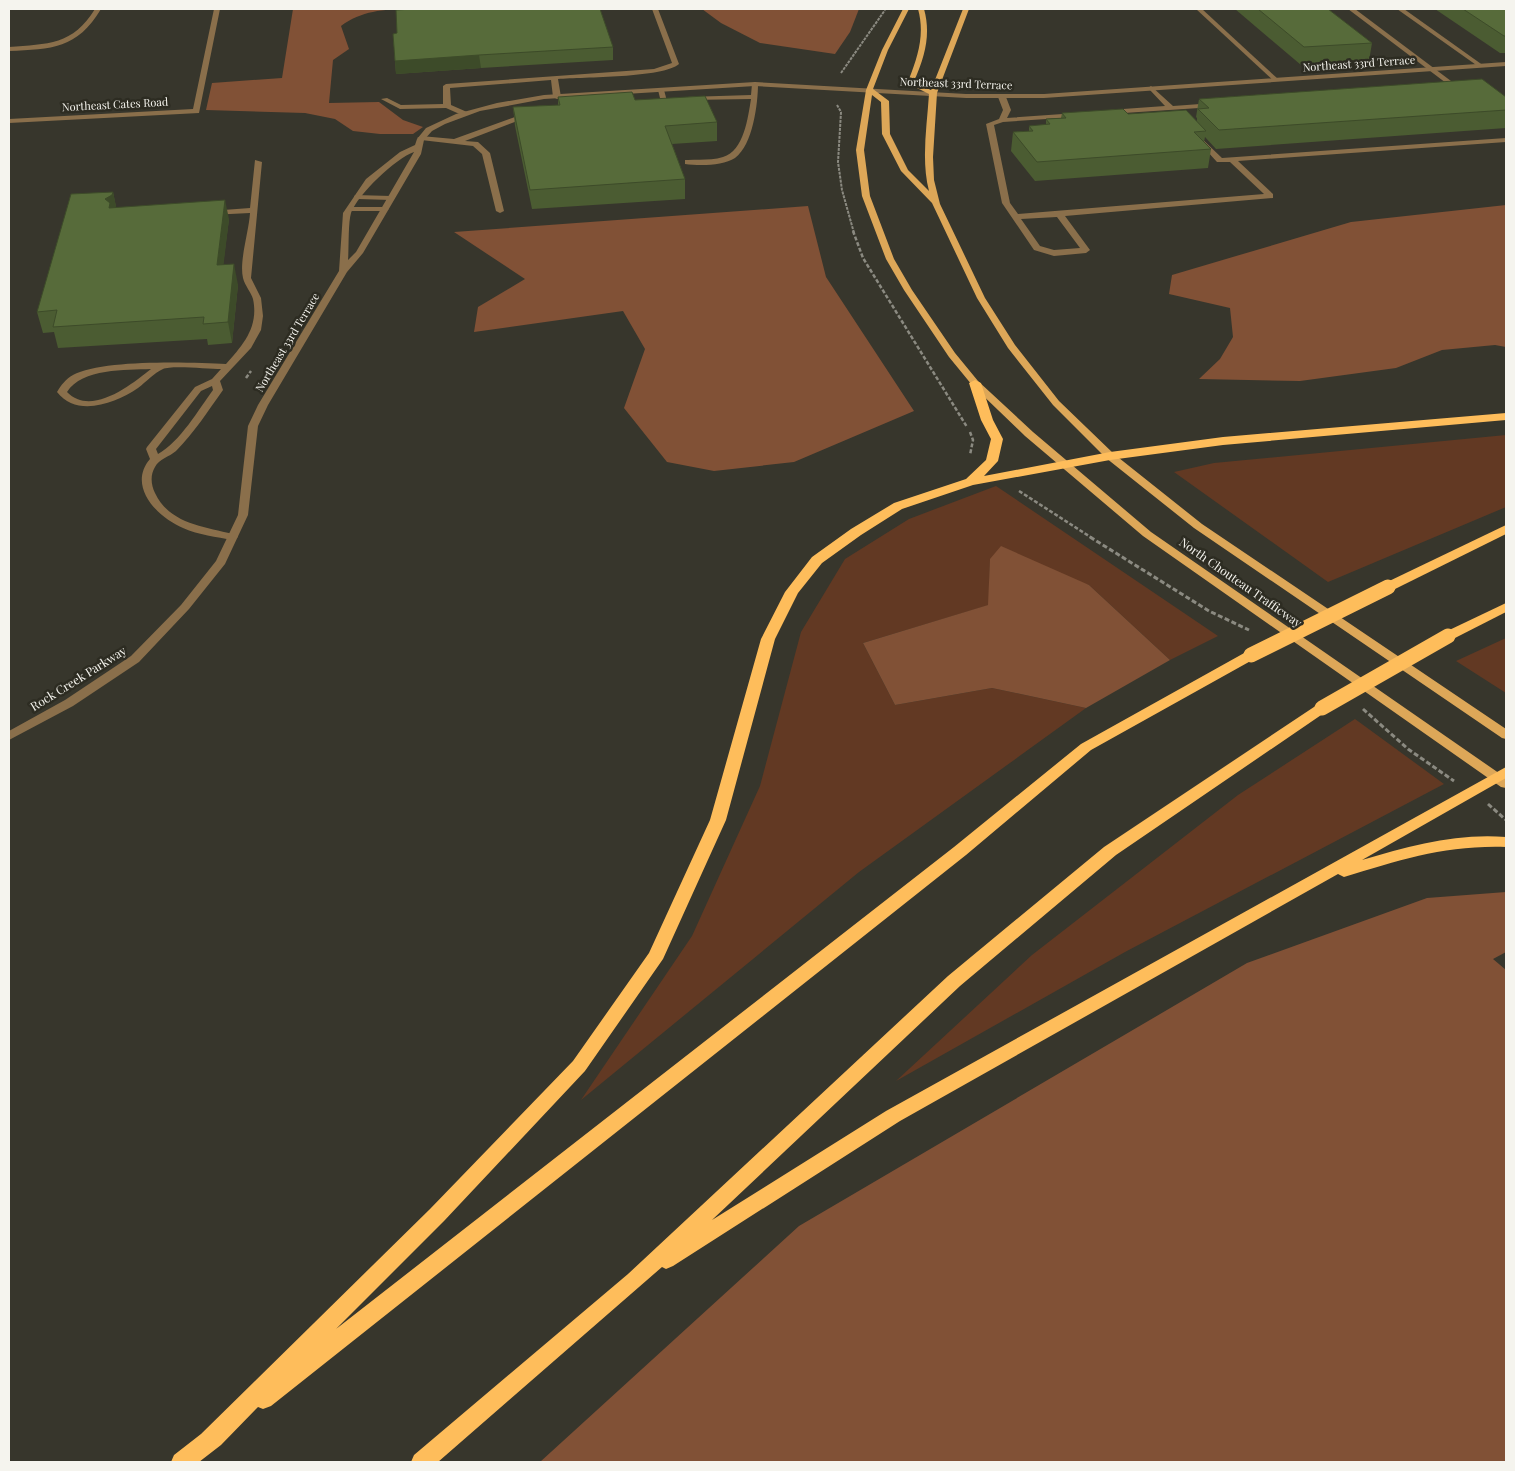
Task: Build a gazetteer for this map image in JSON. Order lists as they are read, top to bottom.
{
  "streets": {
    "main road": ["North Chouteau Trafficway"],
    "street": ["Northeast 33rd Terrace", "Northeast Cates Road", "Rock Creek Parkway"]
  },
  "crossings": [
    ["Northeast 33rd Terrace", "North Chouteau Trafficway"],
    ["Northeast 33rd Terrace", "Rock Creek Parkway"]
  ]
}
